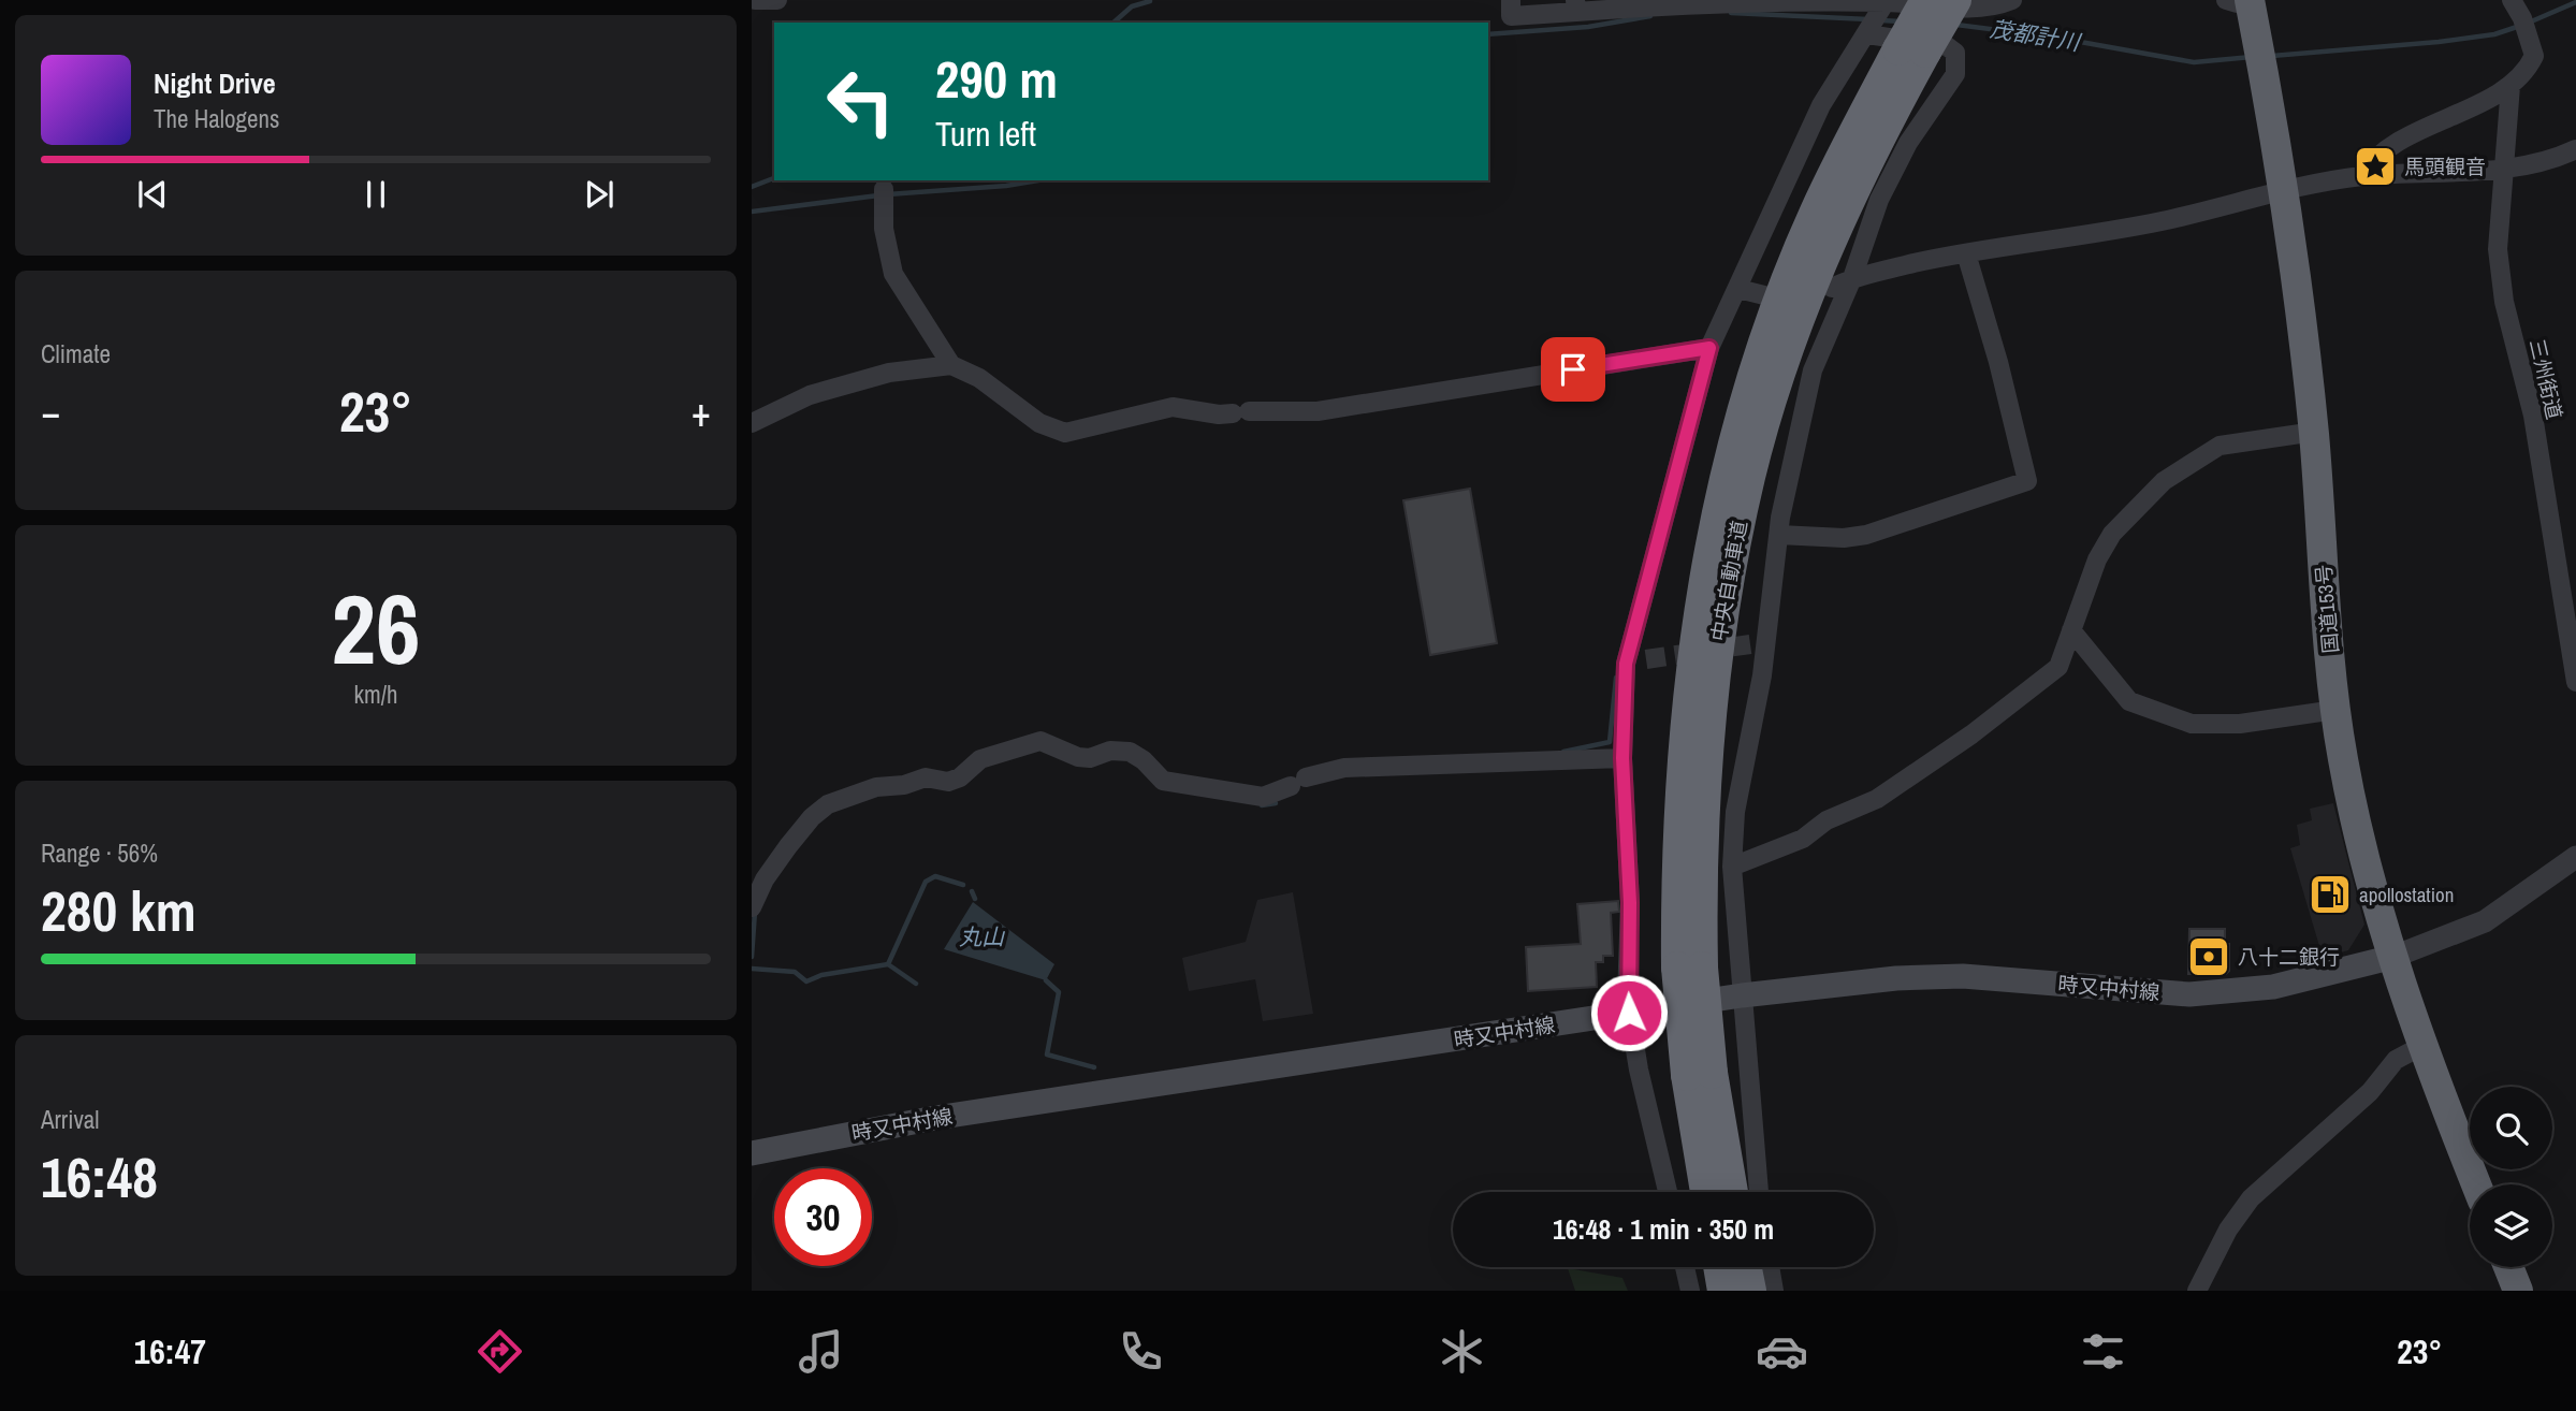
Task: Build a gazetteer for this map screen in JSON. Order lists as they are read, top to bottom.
{
  "streets": {
    "highway": ["中央自動車道", "国道153号"],
    "main road": ["時又中村線"],
    "street": ["三州街道"]
  },
  "crossings": [
    ["国道153号", "時又中村線"]
  ],
  "water": ["茂都計川", "丸山"],
  "places": {
    "place": ["馬頭観音"],
    "fuel station": ["apollostation"],
    "bank": ["八十二銀行"]
  },
  "page": {
    "turn": ["290 m", "Turn left"],
    "song": ["Night Drive", "The Halogens"],
    "tile": [
      "Climate",
      ["26", "km/h"],
      ["Range · 56%", "280 km"],
      ["Arrival", "16:48"]
    ],
    "heat": ["−", "23°", "+"],
    "limit": "30",
    "trip": "16:48 · 1 min · 350 m",
    "tabs": ["16:47", "23°"]
  }
}
